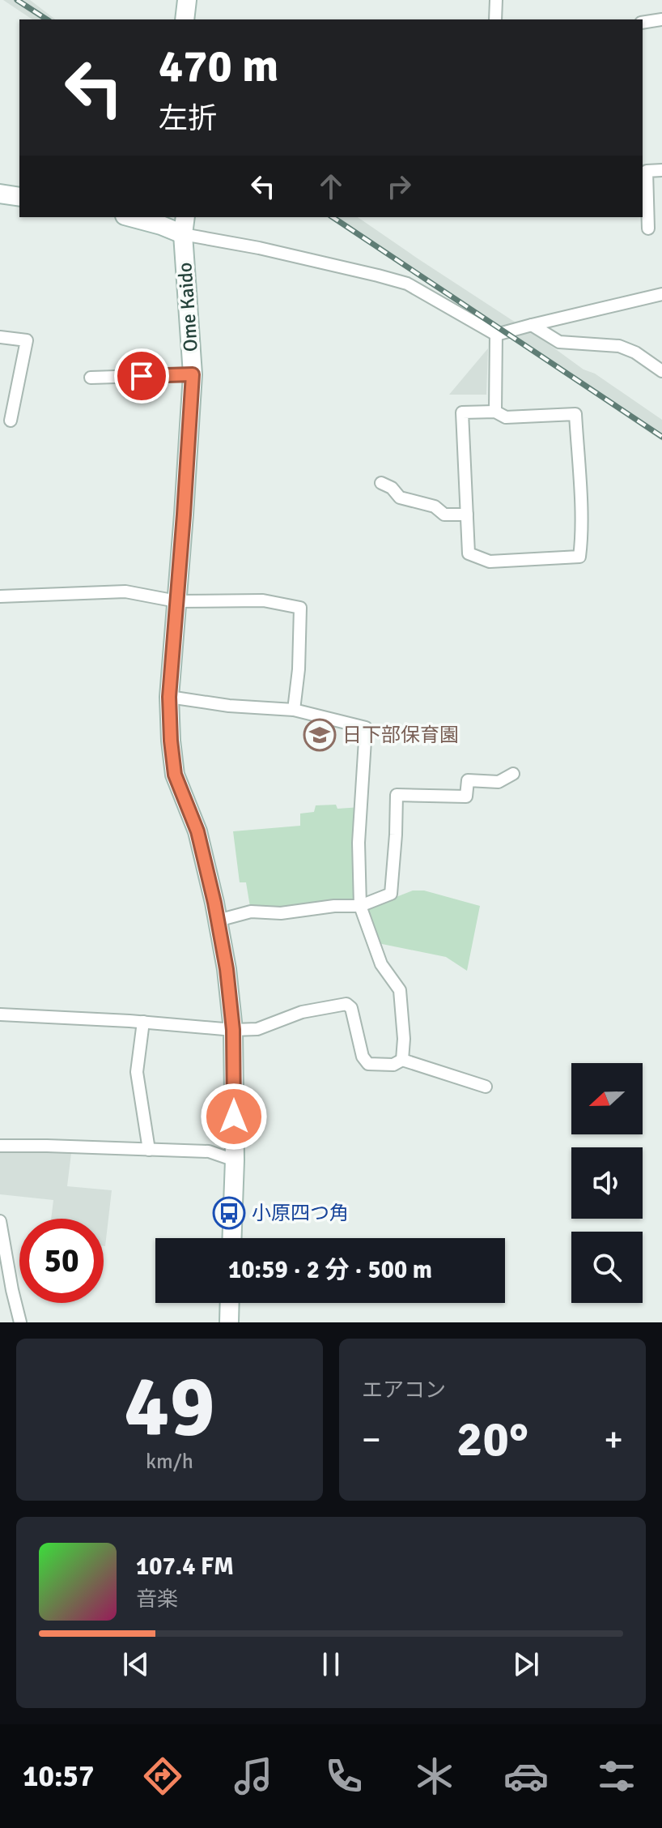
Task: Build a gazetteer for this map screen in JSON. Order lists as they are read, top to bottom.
{
  "streets": {
    "main road": ["Ome Kaido"]
  },
  "places": {
    "school or university": ["日下部保育園"],
    "bus stop": ["小原四つ角"]
  },
  "north": "left",
  "page": {
    "turn": ["470 m", "左折"],
    "limit": "50",
    "trip": "10:59 · 2 分 · 500 m",
    "tile": [
      ["49", "km/h"],
      "エアコン"
    ],
    "heat": ["−", "20°", "+"],
    "song": ["107.4 FM", "音楽"],
    "tabs": "10:57"
  }
}
